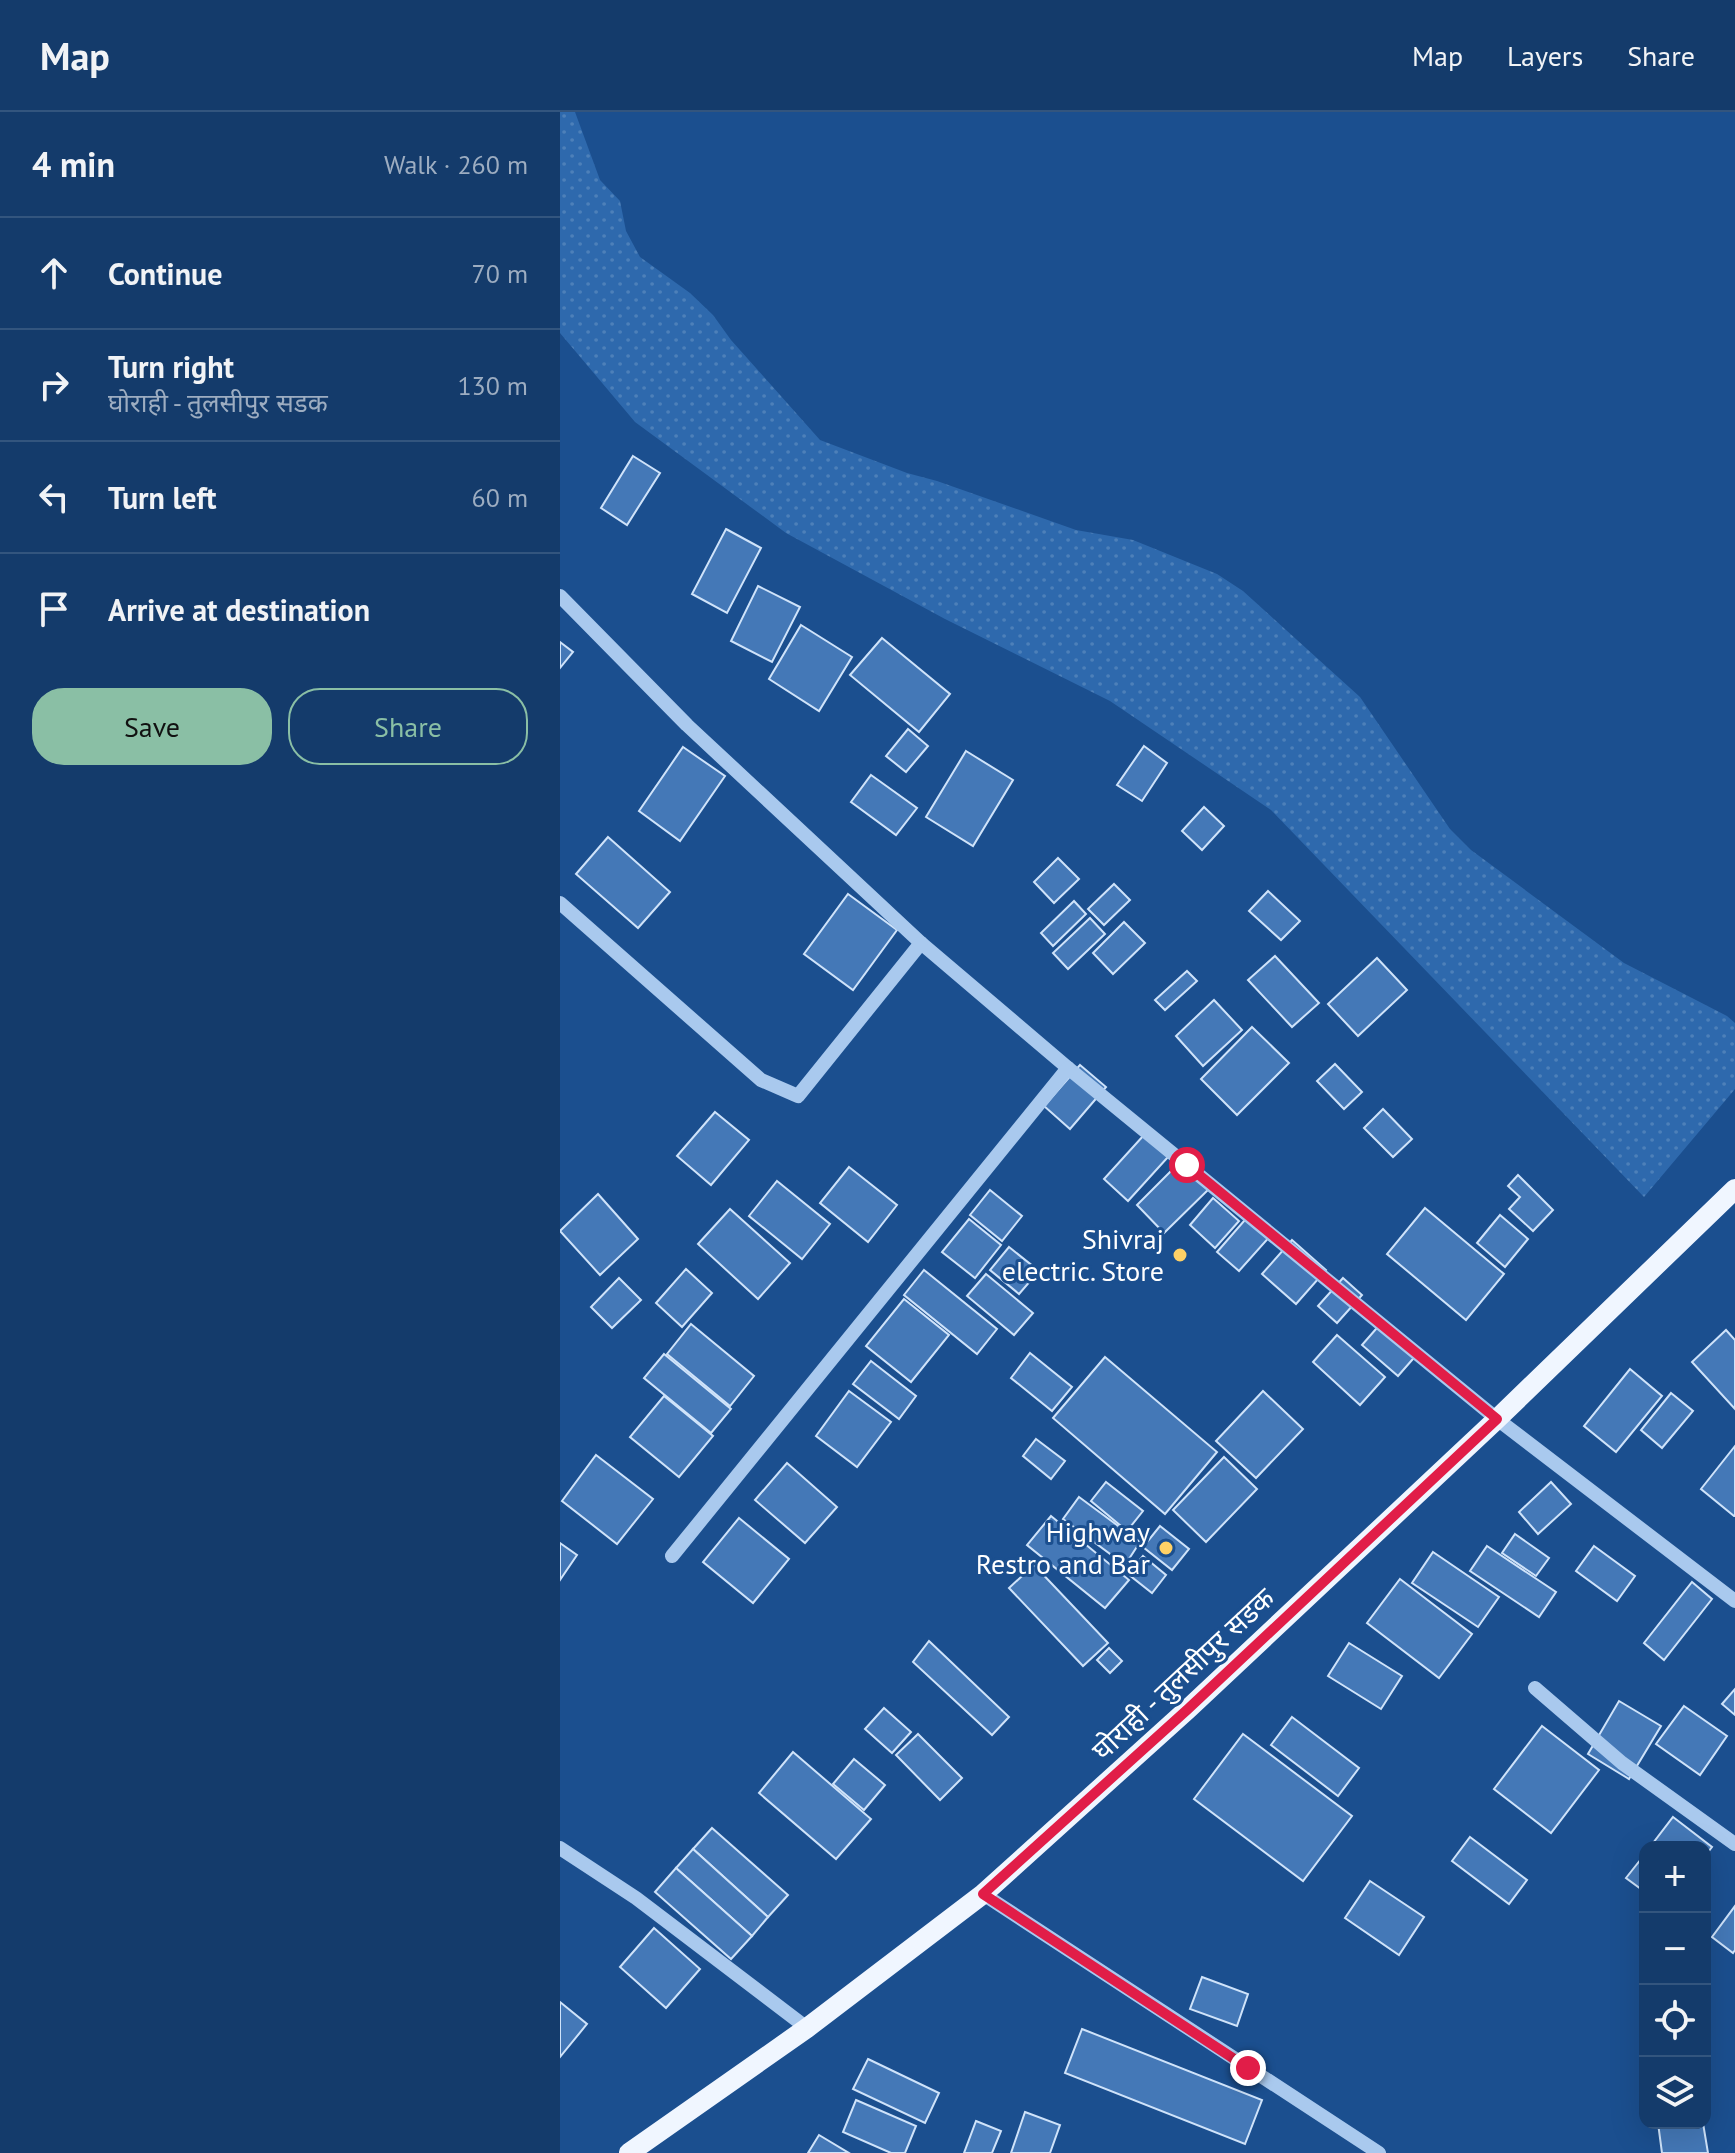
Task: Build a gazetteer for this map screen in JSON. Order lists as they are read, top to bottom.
{
  "streets": {
    "main road": ["घोराही - तुलसीपुर सडक"]
  },
  "places": ["Shivraj electric. Store", "Highway Restro and Bar"],
  "page": {
    "header": "Map",
    "nav": ["Map", "Layers", "Share"],
    "heading": ["4 min", "Walk · 260 m"],
    "list": [
      ["Continue", "70 m"],
      ["Turn right", "घोराही - तुलसीपुर सडक", "130 m"],
      ["Turn left", "60 m"],
      "Arrive at destination"
    ],
    "buttons": ["Save", "Share"],
    "map_buttons": ["+", "−"]
  }
}
